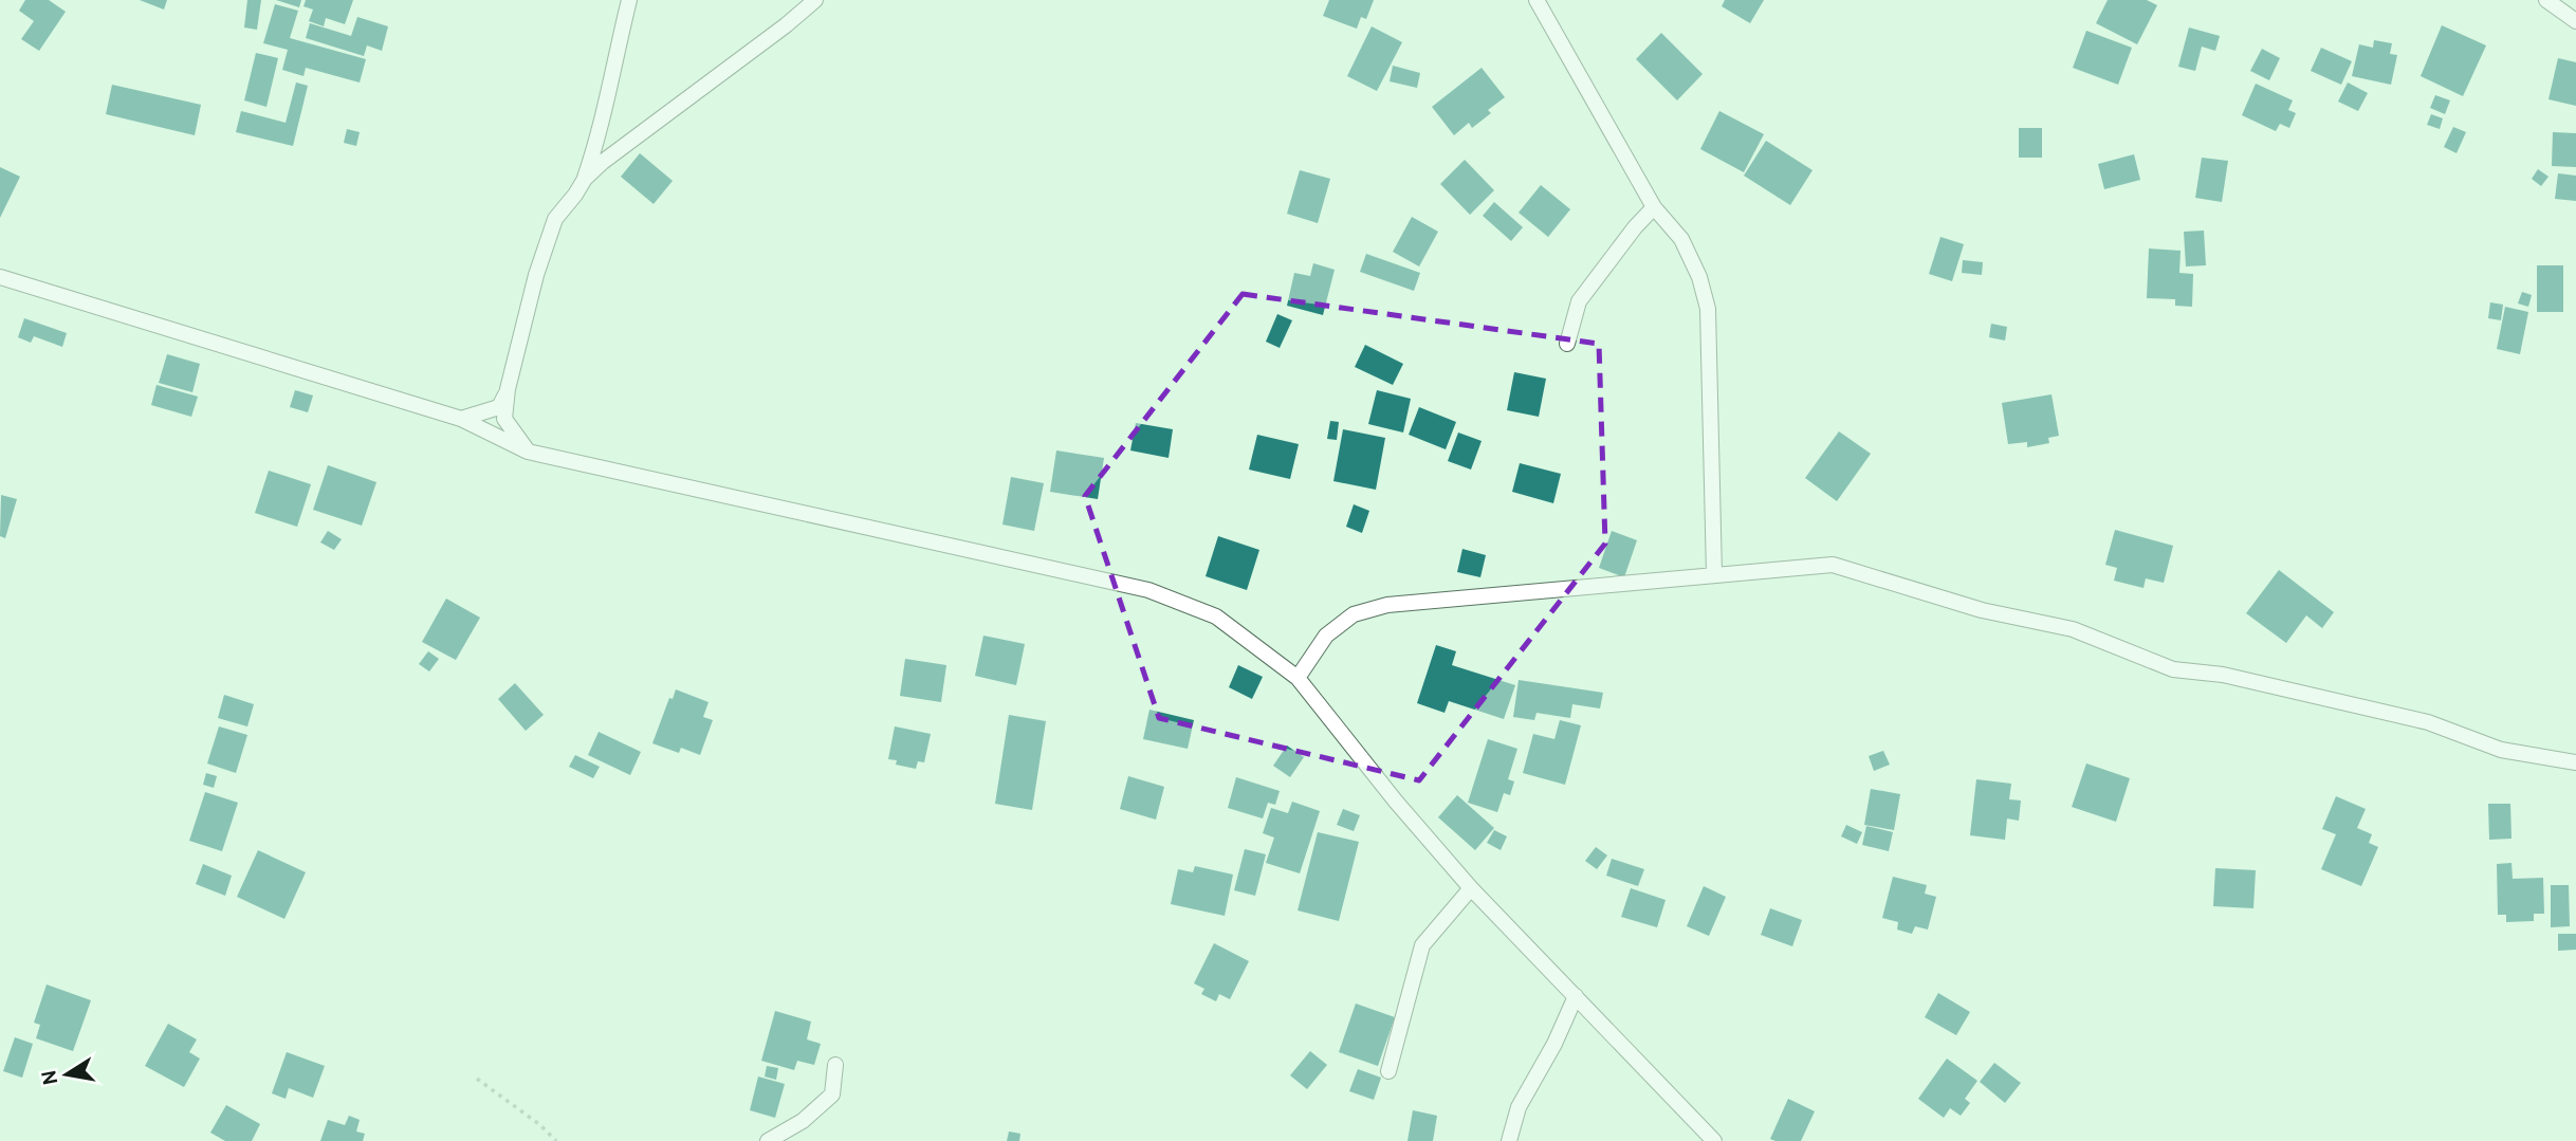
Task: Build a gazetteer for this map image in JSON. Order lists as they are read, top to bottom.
{
  "north": "left"
}
